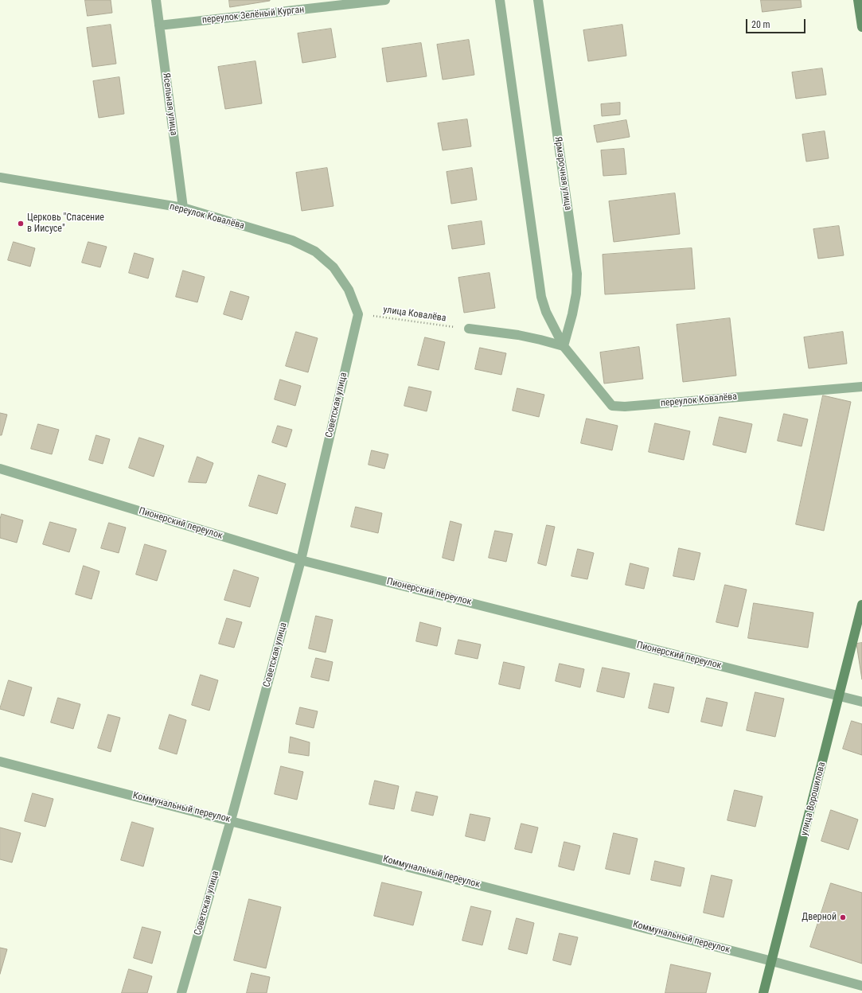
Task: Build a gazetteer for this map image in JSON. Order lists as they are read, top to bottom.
{
  "streets": {
    "main road": ["улица Ворошилова"],
    "street": [
      "переулок Зелёный Курган",
      "Ясельная улица",
      "Ярмарочная улица",
      "переулок Ковалёва",
      "Советская улица",
      "Пионерский переулок",
      "Коммунальный переулок"
    ],
    "path": ["улица Ковалёва"]
  },
  "crossings": [
    ["переулок Зелёный Курган", "Ясельная улица"],
    ["Ясельная улица", "переулок Ковалёва"],
    ["Ярмарочная улица", "переулок Ковалёва"],
    ["переулок Ковалёва", "улица Ковалёва"],
    ["переулок Ковалёва", "Советская улица"],
    ["улица Ковалёва", "Советская улица"],
    ["Советская улица", "Пионерский переулок"],
    ["Советская улица", "Коммунальный переулок"],
    ["Пионерский переулок", "улица Ворошилова"],
    ["улица Ворошилова", "Коммунальный переулок"]
  ],
  "places": ["Церковь \"Спасение в Иисусе\"", "Дверной"],
  "scale_bar": "20 m"
}
